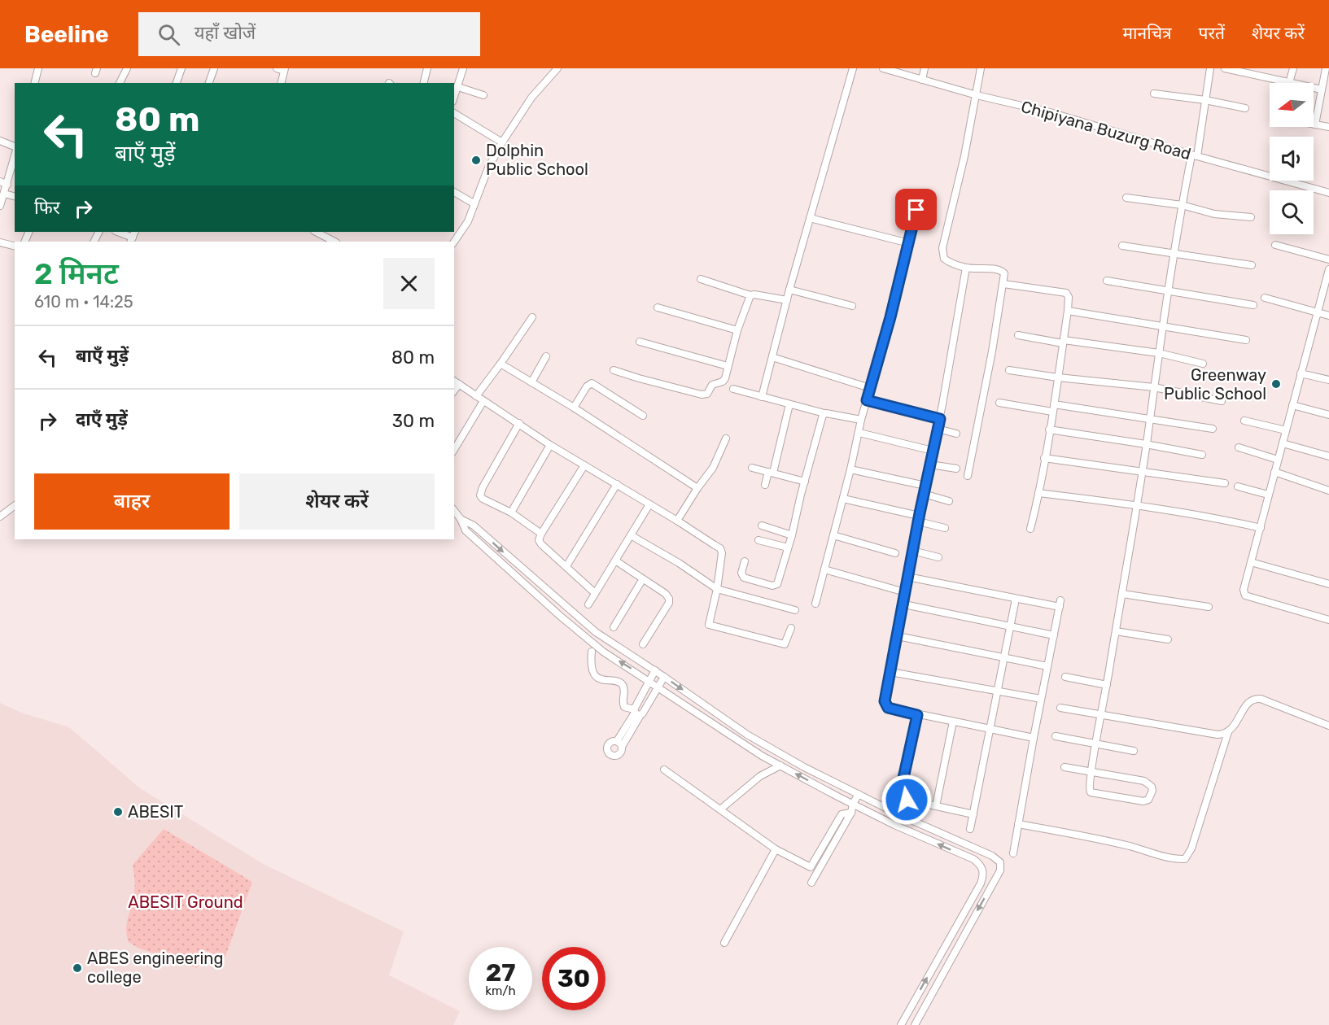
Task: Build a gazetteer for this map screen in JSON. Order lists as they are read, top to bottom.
{
  "streets": {
    "street": ["Chipiyana Buzurg Road"]
  },
  "parks": ["ABESIT Ground"],
  "places": [
    "Dolphin Public School",
    "Greenway Public School",
    "ABESIT",
    "ABES engineering college"
  ],
  "north": "left",
  "page": {
    "header": "Beeline",
    "search": "यहाँ खोजें",
    "nav": ["मानचित्र", "परतें", "शेयर करें"],
    "turn": ["80 m", "बाएँ मुड़ें"],
    "then": "फिर",
    "heading": ["2 मिनट", "610 m · 14:25"],
    "list": [
      {
        "name": "बाएँ मुड़ें",
        "value": "80 m"
      },
      {
        "name": "दाएँ मुड़ें",
        "value": "30 m"
      }
    ],
    "buttons": ["बाहर", "शेयर करें"],
    "speed": "27 km/h",
    "limit": "30"
  }
}
